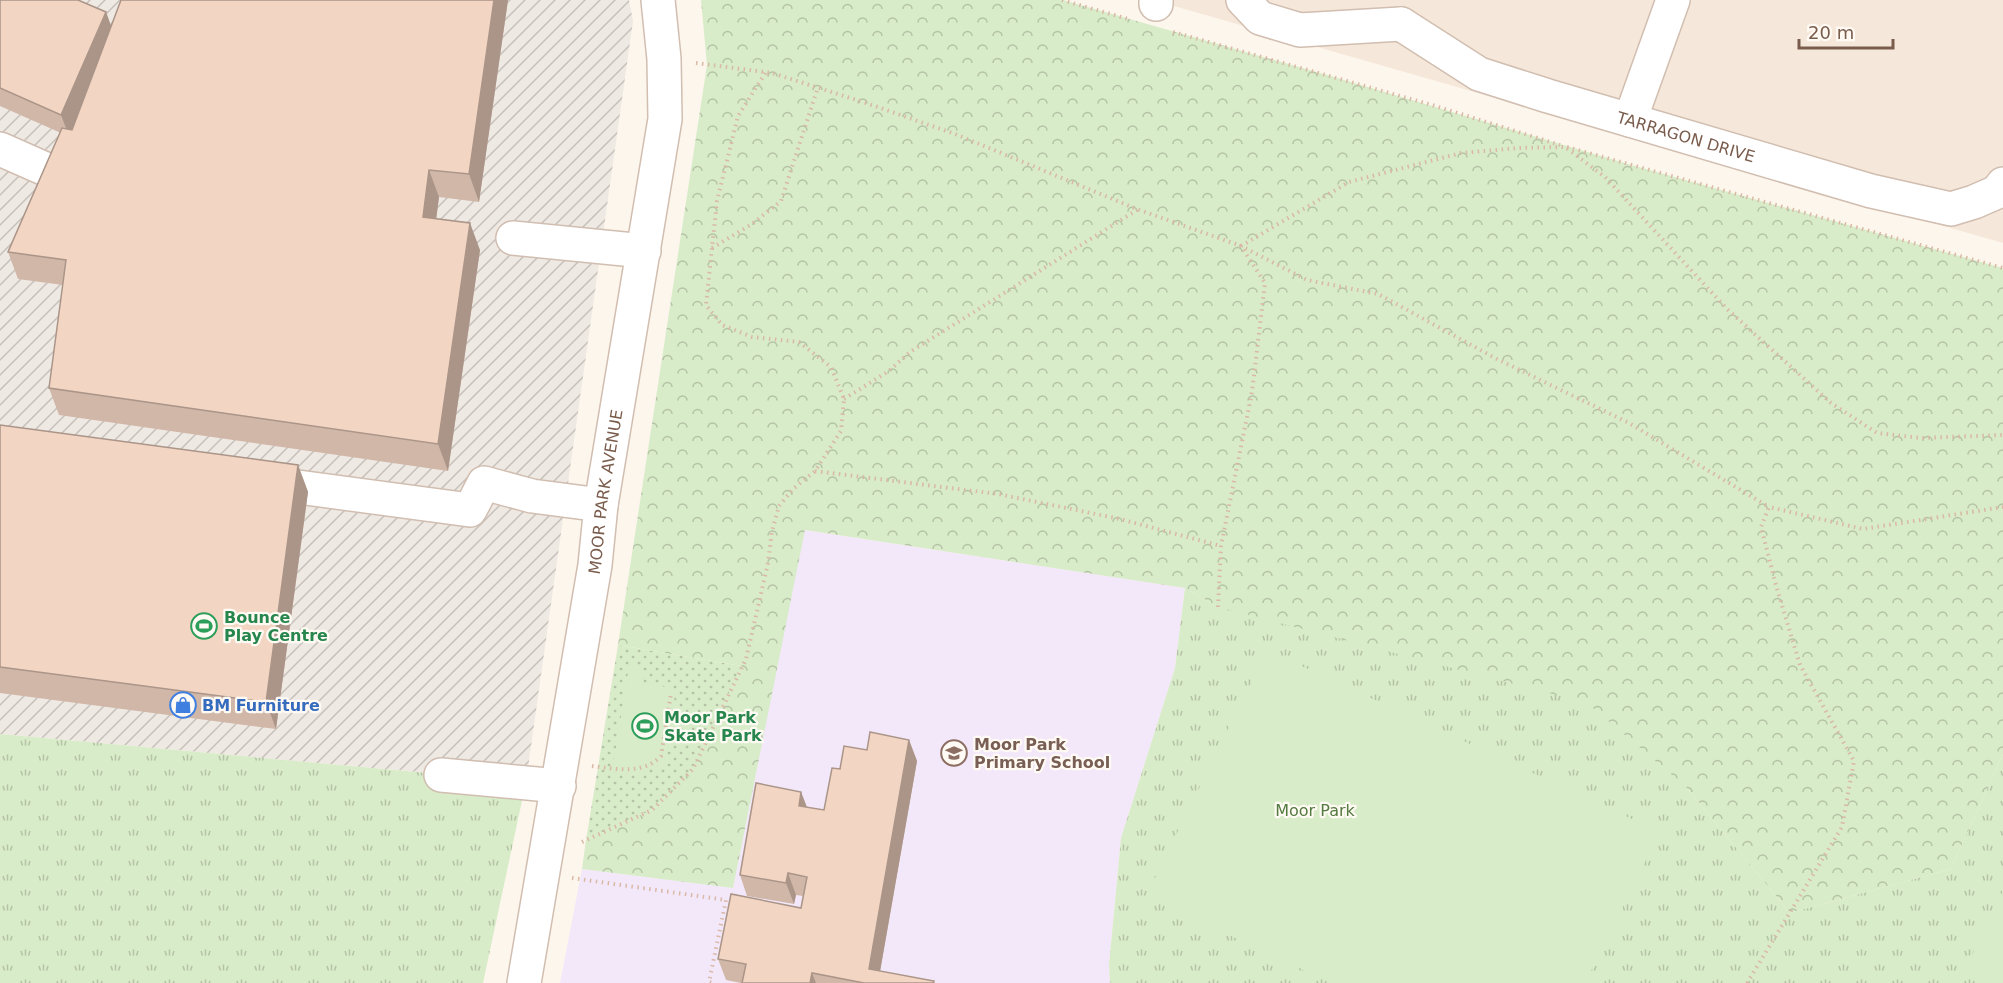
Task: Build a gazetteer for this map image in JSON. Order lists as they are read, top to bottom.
{
  "streets": {
    "street": ["TARRAGON DRIVE", "MOOR PARK AVENUE"]
  },
  "parks": ["Moor Park"],
  "places": {
    "sports": ["Bounce Play Centre", "Moor Park Skate Park"],
    "shop": ["BM Furniture"],
    "school or university": ["Moor Park Primary School"]
  },
  "scale_bar": "20 m"
}
